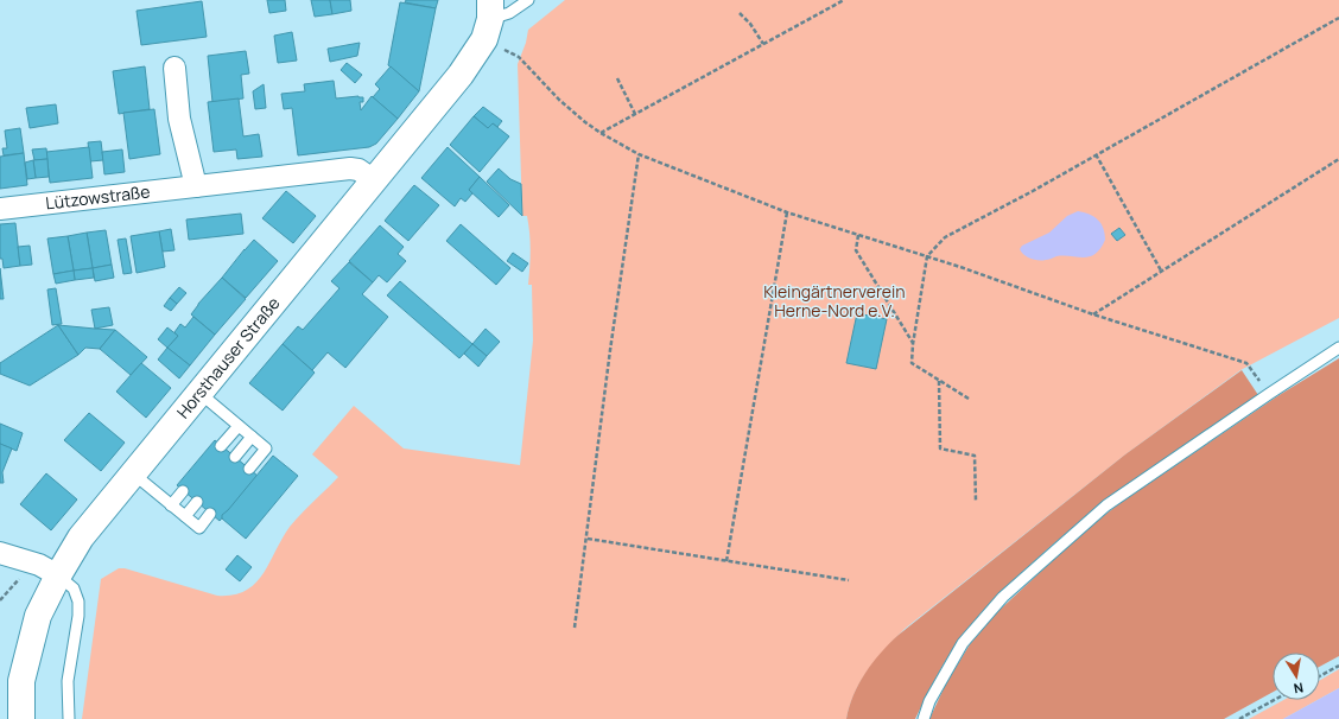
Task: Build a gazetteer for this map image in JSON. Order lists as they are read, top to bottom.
{
  "streets": {
    "main road": ["Horsthauser Straße"],
    "street": ["Lützowstraße"]
  },
  "crossings": [
    ["Lützowstraße", "Horsthauser Straße"]
  ],
  "parks": ["Kleingärtnerverein Herne-Nord e.V."],
  "north": "bottom"
}
